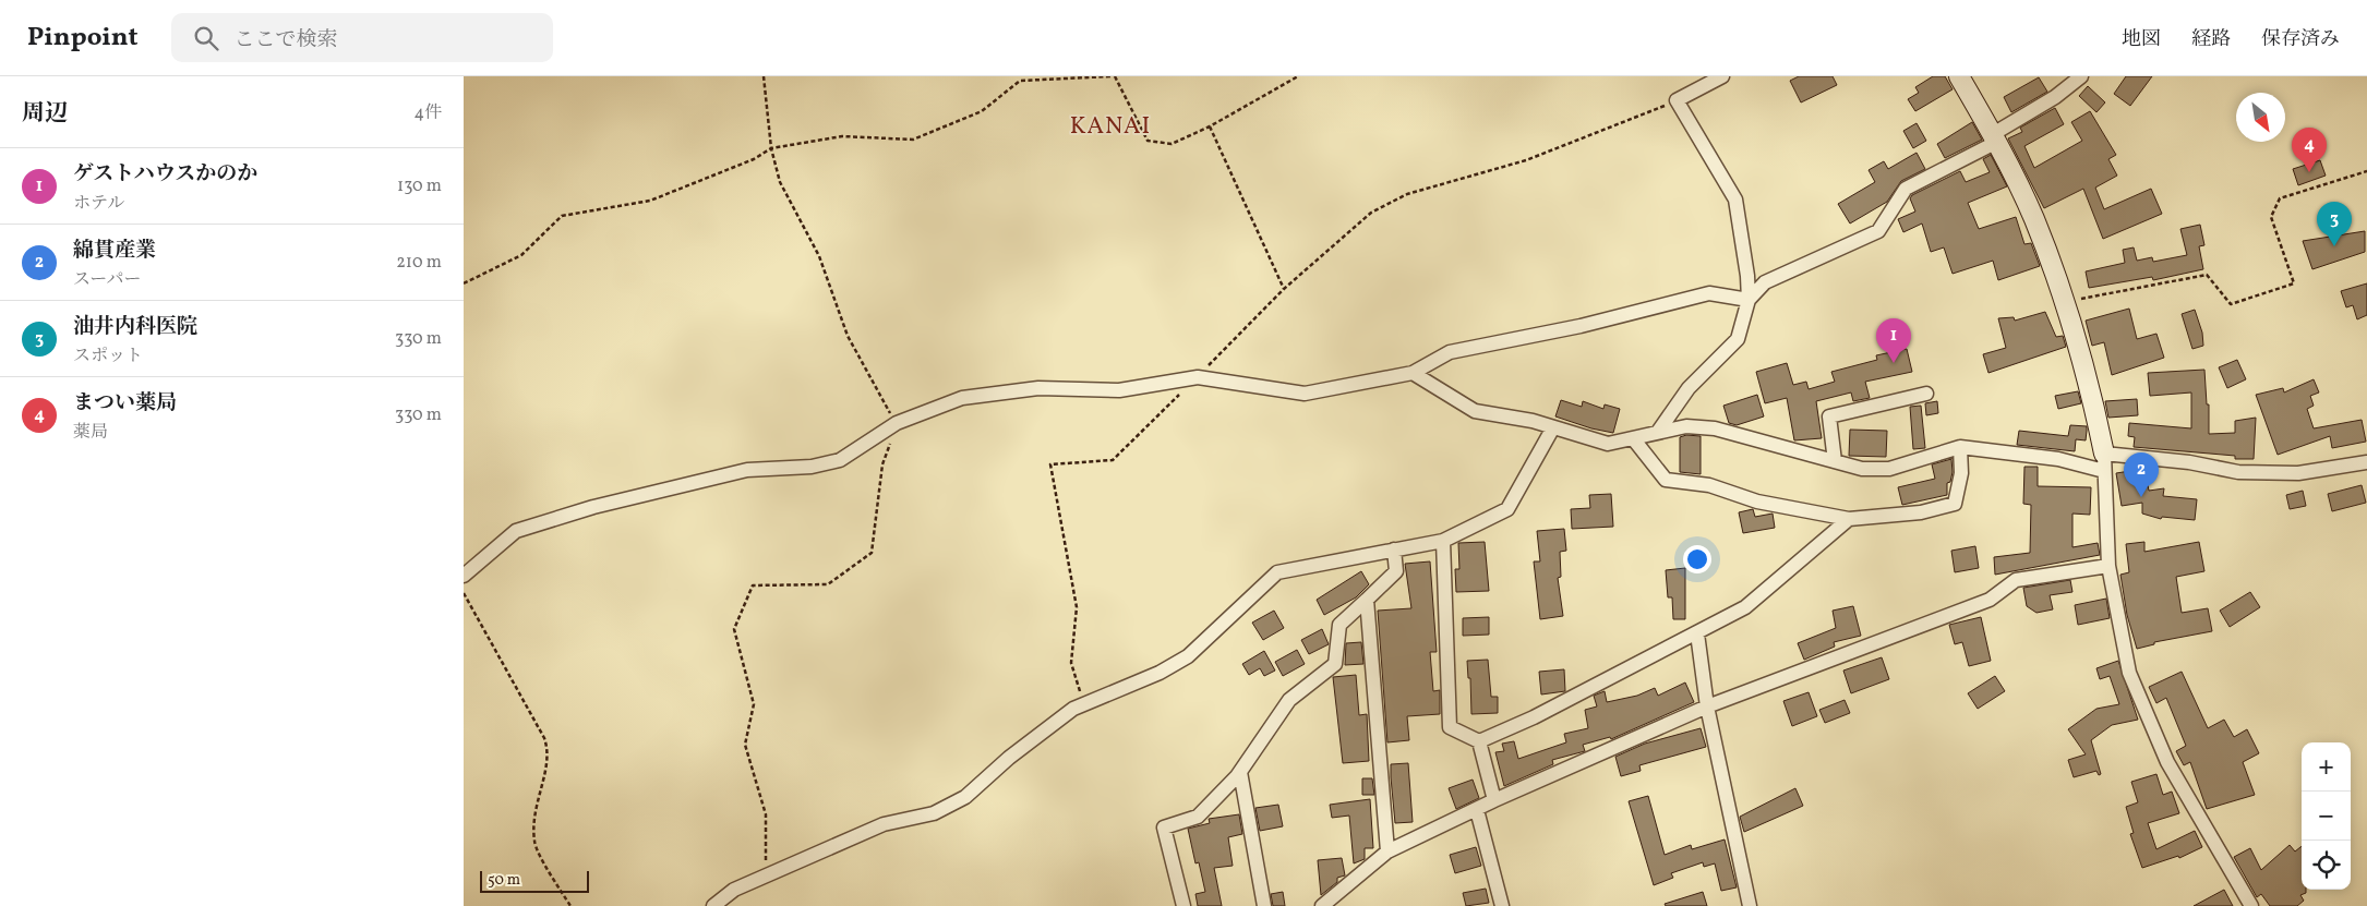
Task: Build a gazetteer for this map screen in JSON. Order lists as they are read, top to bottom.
{
  "districts": ["KANAI"],
  "scale_bar": "50 m",
  "north": "bottom right",
  "page": {
    "header": "Pinpoint",
    "search": "ここで検索",
    "nav": ["地図", "経路", "保存済み"],
    "heading": ["周辺", "4件"],
    "pins": [
      "4",
      "3",
      "1",
      "2"
    ],
    "list": [
      {
        "mark": "1",
        "name": "ゲストハウスかのか",
        "note": "ホテル",
        "value": "130 m"
      },
      {
        "mark": "2",
        "name": "綿貫産業",
        "note": "スーパー",
        "value": "210 m"
      },
      {
        "mark": "3",
        "name": "油井内科医院",
        "note": "スポット",
        "value": "330 m"
      },
      {
        "mark": "4",
        "name": "まつい薬局",
        "note": "薬局",
        "value": "330 m"
      }
    ],
    "map_buttons": ["+", "−"],
    "scale": "50 m"
  }
}
